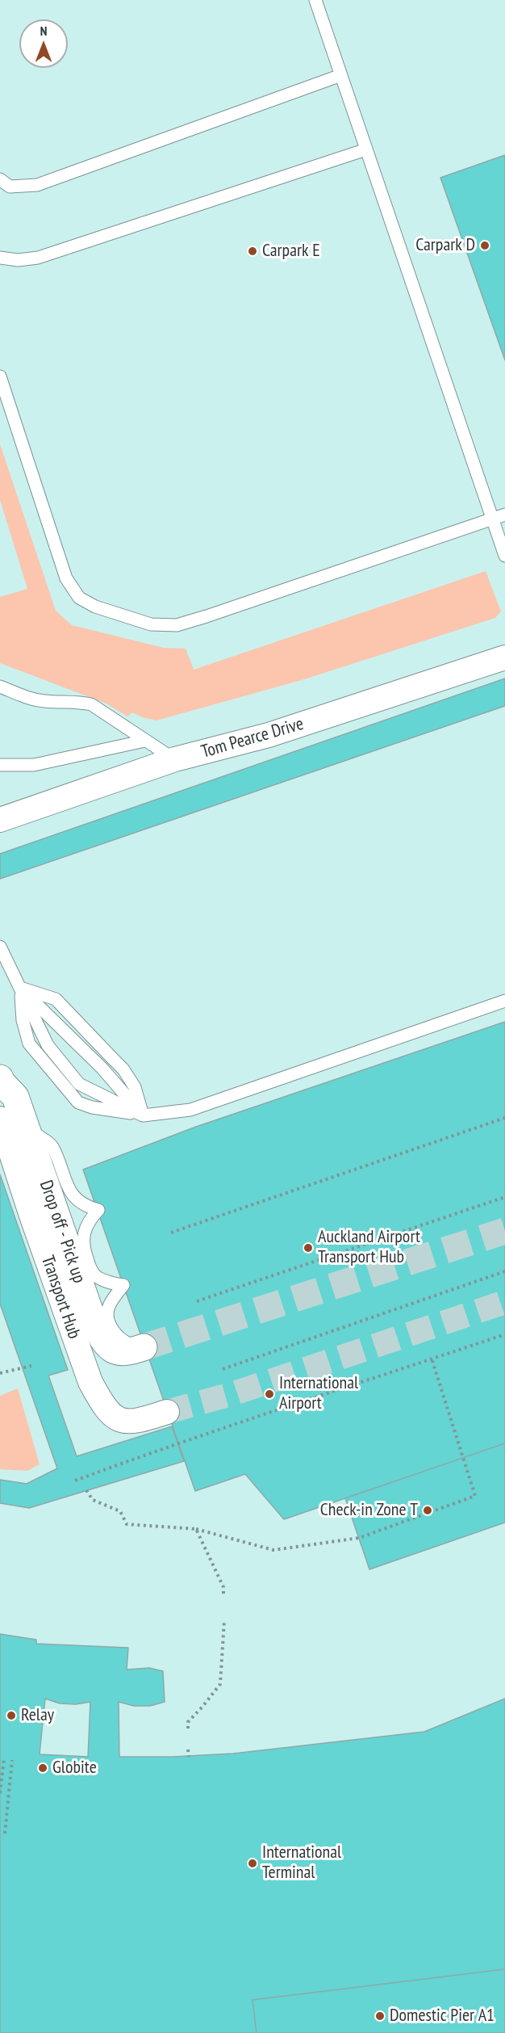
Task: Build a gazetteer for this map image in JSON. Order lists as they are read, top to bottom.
{
  "streets": {
    "street": ["Tom Pearce Drive", "Drop off - Pick up", "Transport Hub"]
  },
  "crossings": [
    ["Drop off - Pick up", "Transport Hub"]
  ],
  "places": [
    "Carpark D",
    "Carpark E",
    "Auckland Airport Transport Hub",
    "International Airport",
    "Check-in Zone T",
    "Relay",
    "Globite",
    "International Terminal",
    "Domestic Pier A1"
  ],
  "north": "top"
}
